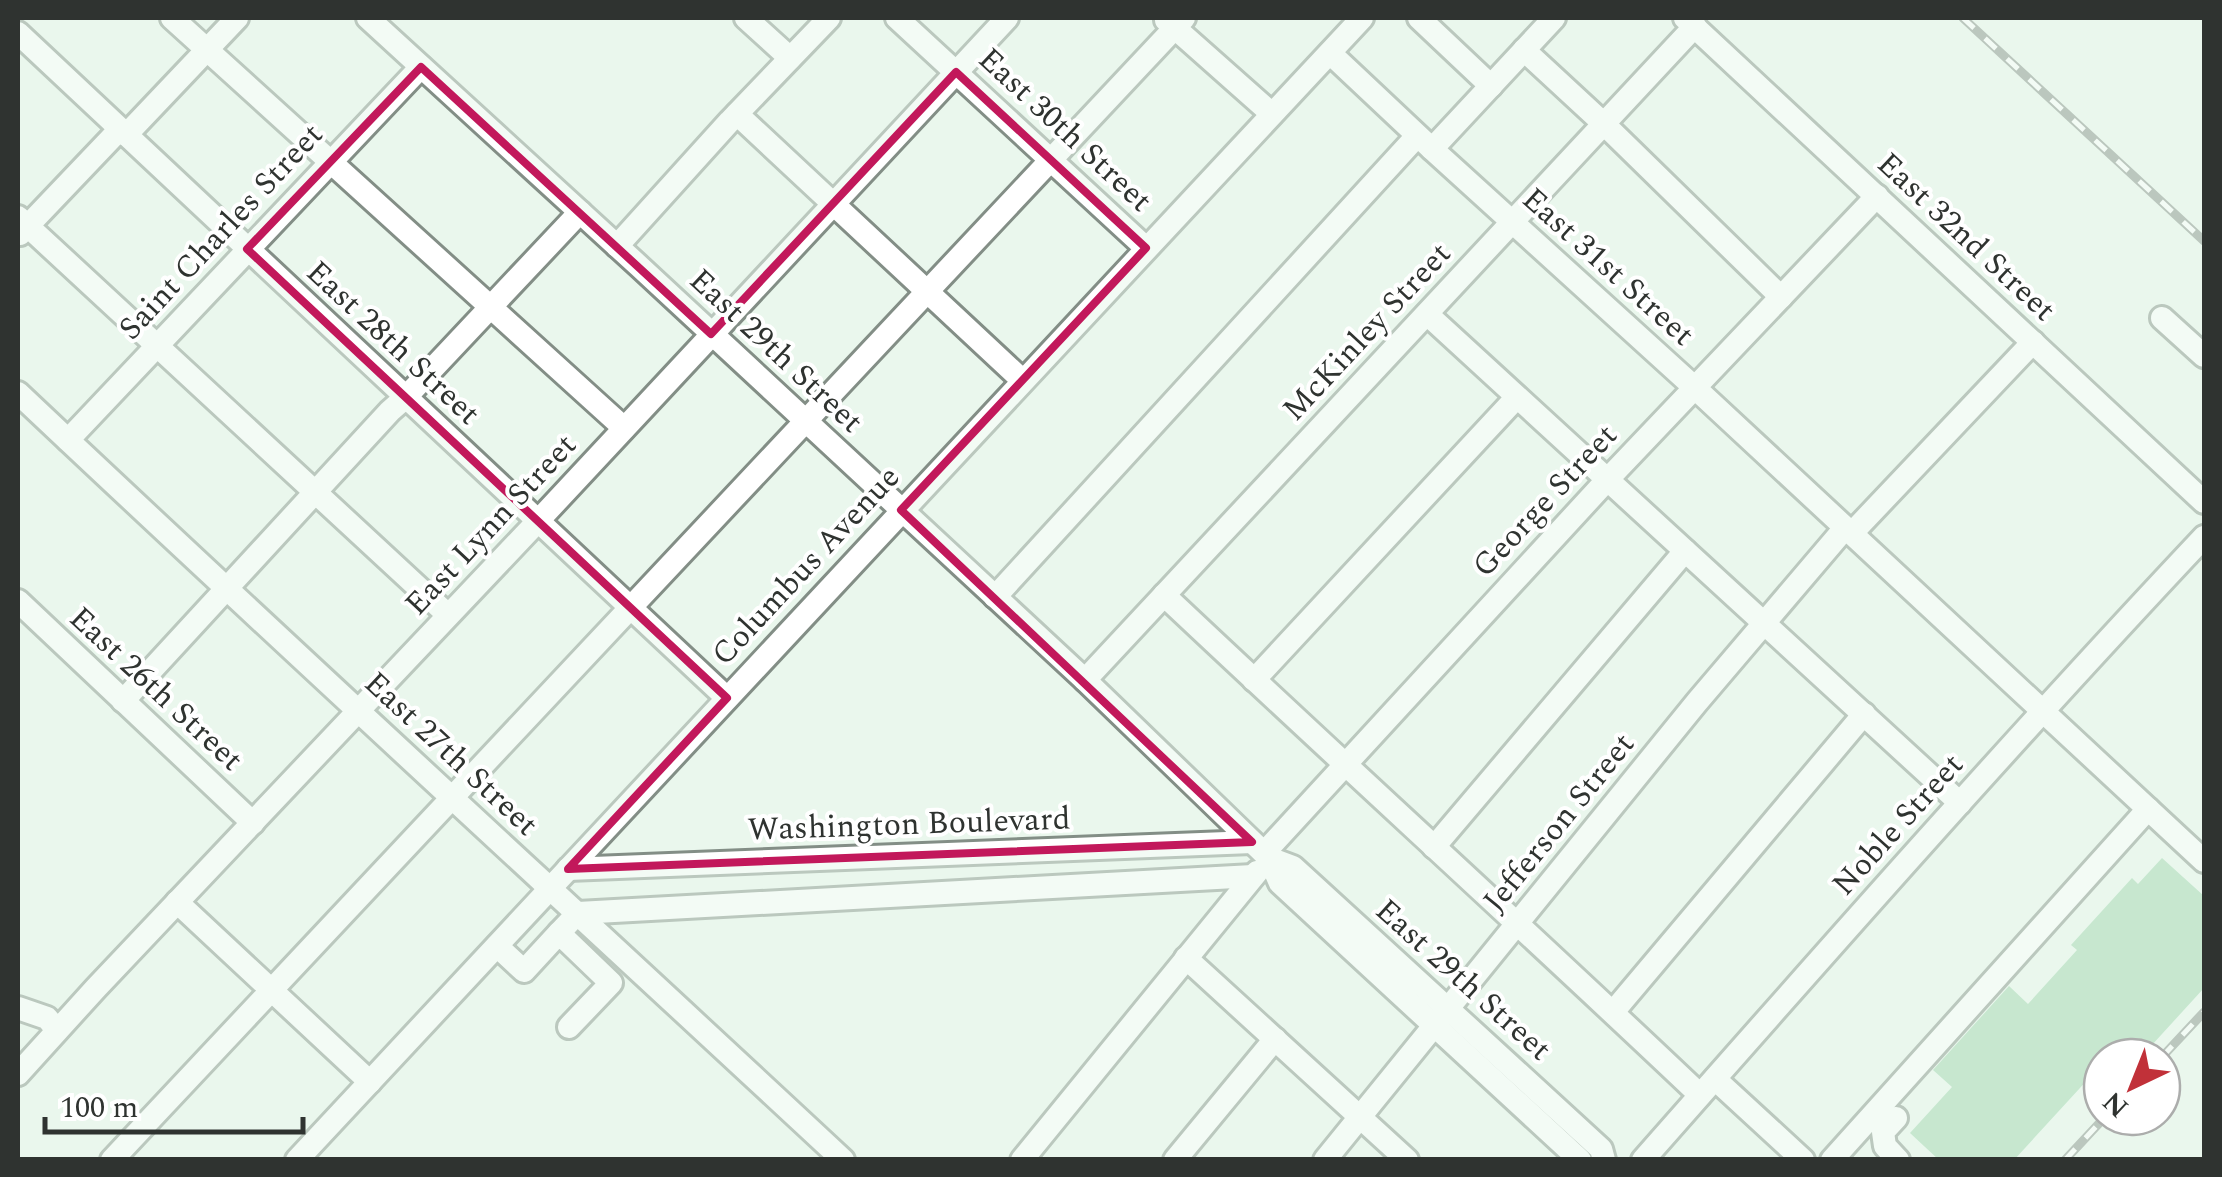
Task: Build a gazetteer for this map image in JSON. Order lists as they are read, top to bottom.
{
  "streets": {
    "street": [
      "East 30th Street",
      "Saint Charles Street",
      "East 32nd Street",
      "East 31st Street",
      "McKinley Street",
      "East 28th Street",
      "East 29th Street",
      "George Street",
      "East Lynn Street",
      "Columbus Avenue",
      "East 26th Street",
      "East 27th Street",
      "Jefferson Street",
      "Washington Boulevard",
      "Noble Street"
    ]
  },
  "crossings": [
    ["East 30th Street", "East Lynn Street"],
    ["East 30th Street", "Columbus Avenue"],
    ["Saint Charles Street", "East 28th Street"],
    ["Saint Charles Street", "East 29th Street"],
    ["Saint Charles Street", "East 27th Street"],
    ["East 32nd Street", "McKinley Street"],
    ["East 32nd Street", "George Street"],
    ["East 32nd Street", "Jefferson Street"],
    ["East 31st Street", "McKinley Street"],
    ["East 31st Street", "George Street"],
    ["East 31st Street", "Columbus Avenue"],
    ["East 31st Street", "Jefferson Street"],
    ["East 31st Street", "Noble Street"],
    ["McKinley Street", "East 29th Street"],
    ["East 28th Street", "East Lynn Street"],
    ["East 28th Street", "Columbus Avenue"],
    ["East 29th Street", "George Street"],
    ["East 29th Street", "East Lynn Street"],
    ["East 29th Street", "Columbus Avenue"],
    ["East 29th Street", "Jefferson Street"],
    ["East 29th Street", "Washington Boulevard"],
    ["George Street", "Washington Boulevard"],
    ["East Lynn Street", "East 26th Street"],
    ["East Lynn Street", "East 27th Street"],
    ["Columbus Avenue", "East 27th Street"],
    ["Columbus Avenue", "Washington Boulevard"]
  ],
  "scale_bar": "100 m",
  "north": "bottom left"
}
